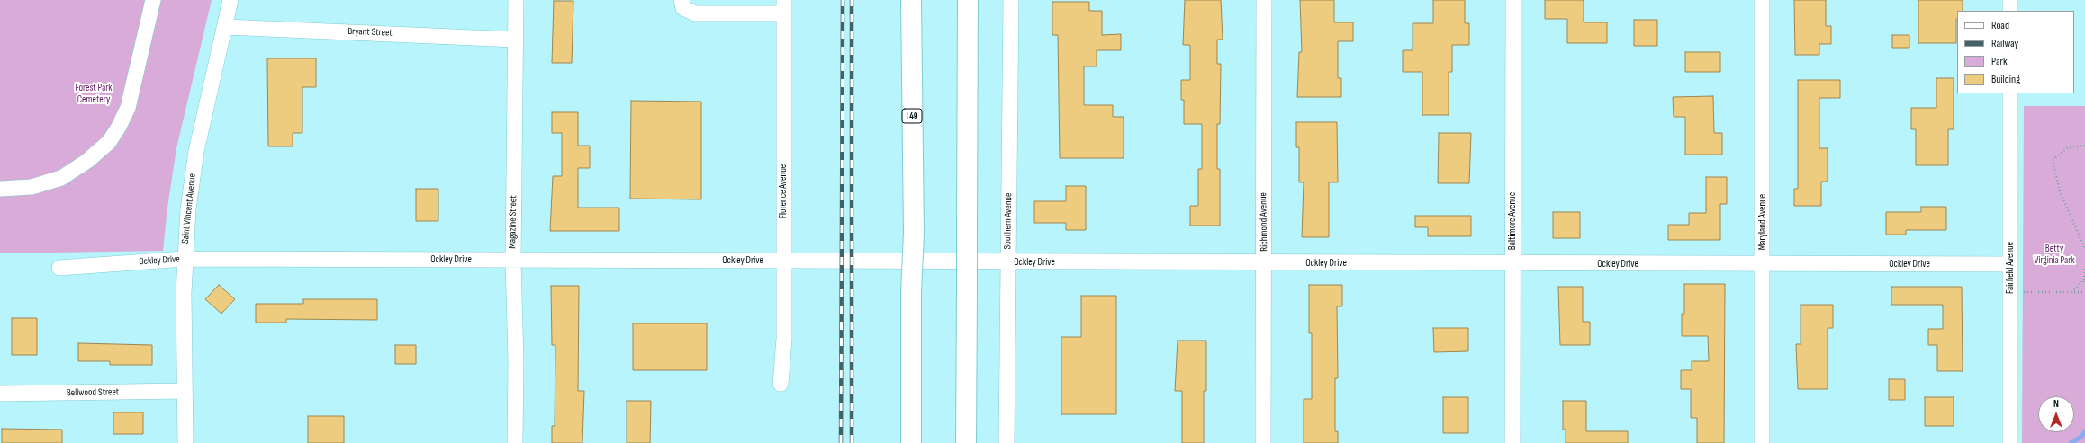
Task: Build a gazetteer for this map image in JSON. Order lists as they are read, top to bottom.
{
  "streets": {
    "highway": ["I 49"],
    "street": [
      "Bryant Street",
      "Florence Avenue",
      "Saint Vincent Avenue",
      "Southern Avenue",
      "Baltimore Avenue",
      "Magazine Street",
      "Richmond Avenue",
      "Maryland Avenue",
      "Ockley Drive",
      "Fairfield Avenue",
      "Bellwood Street"
    ]
  },
  "crossings": [
    ["Bryant Street", "Saint Vincent Avenue"],
    ["Bryant Street", "Magazine Street"],
    ["Florence Avenue", "Ockley Drive"],
    ["Saint Vincent Avenue", "Ockley Drive"],
    ["Saint Vincent Avenue", "Bellwood Street"],
    ["Southern Avenue", "Ockley Drive"],
    ["Baltimore Avenue", "Ockley Drive"],
    ["Magazine Street", "Ockley Drive"],
    ["Richmond Avenue", "Ockley Drive"],
    ["Maryland Avenue", "Ockley Drive"],
    ["Ockley Drive", "Fairfield Avenue"]
  ],
  "parks": ["Forest Park Cemetery", "Betty Virginia Park"],
  "legend": [
    "Road",
    "Railway",
    "Park",
    "Building"
  ],
  "north": "top"
}
